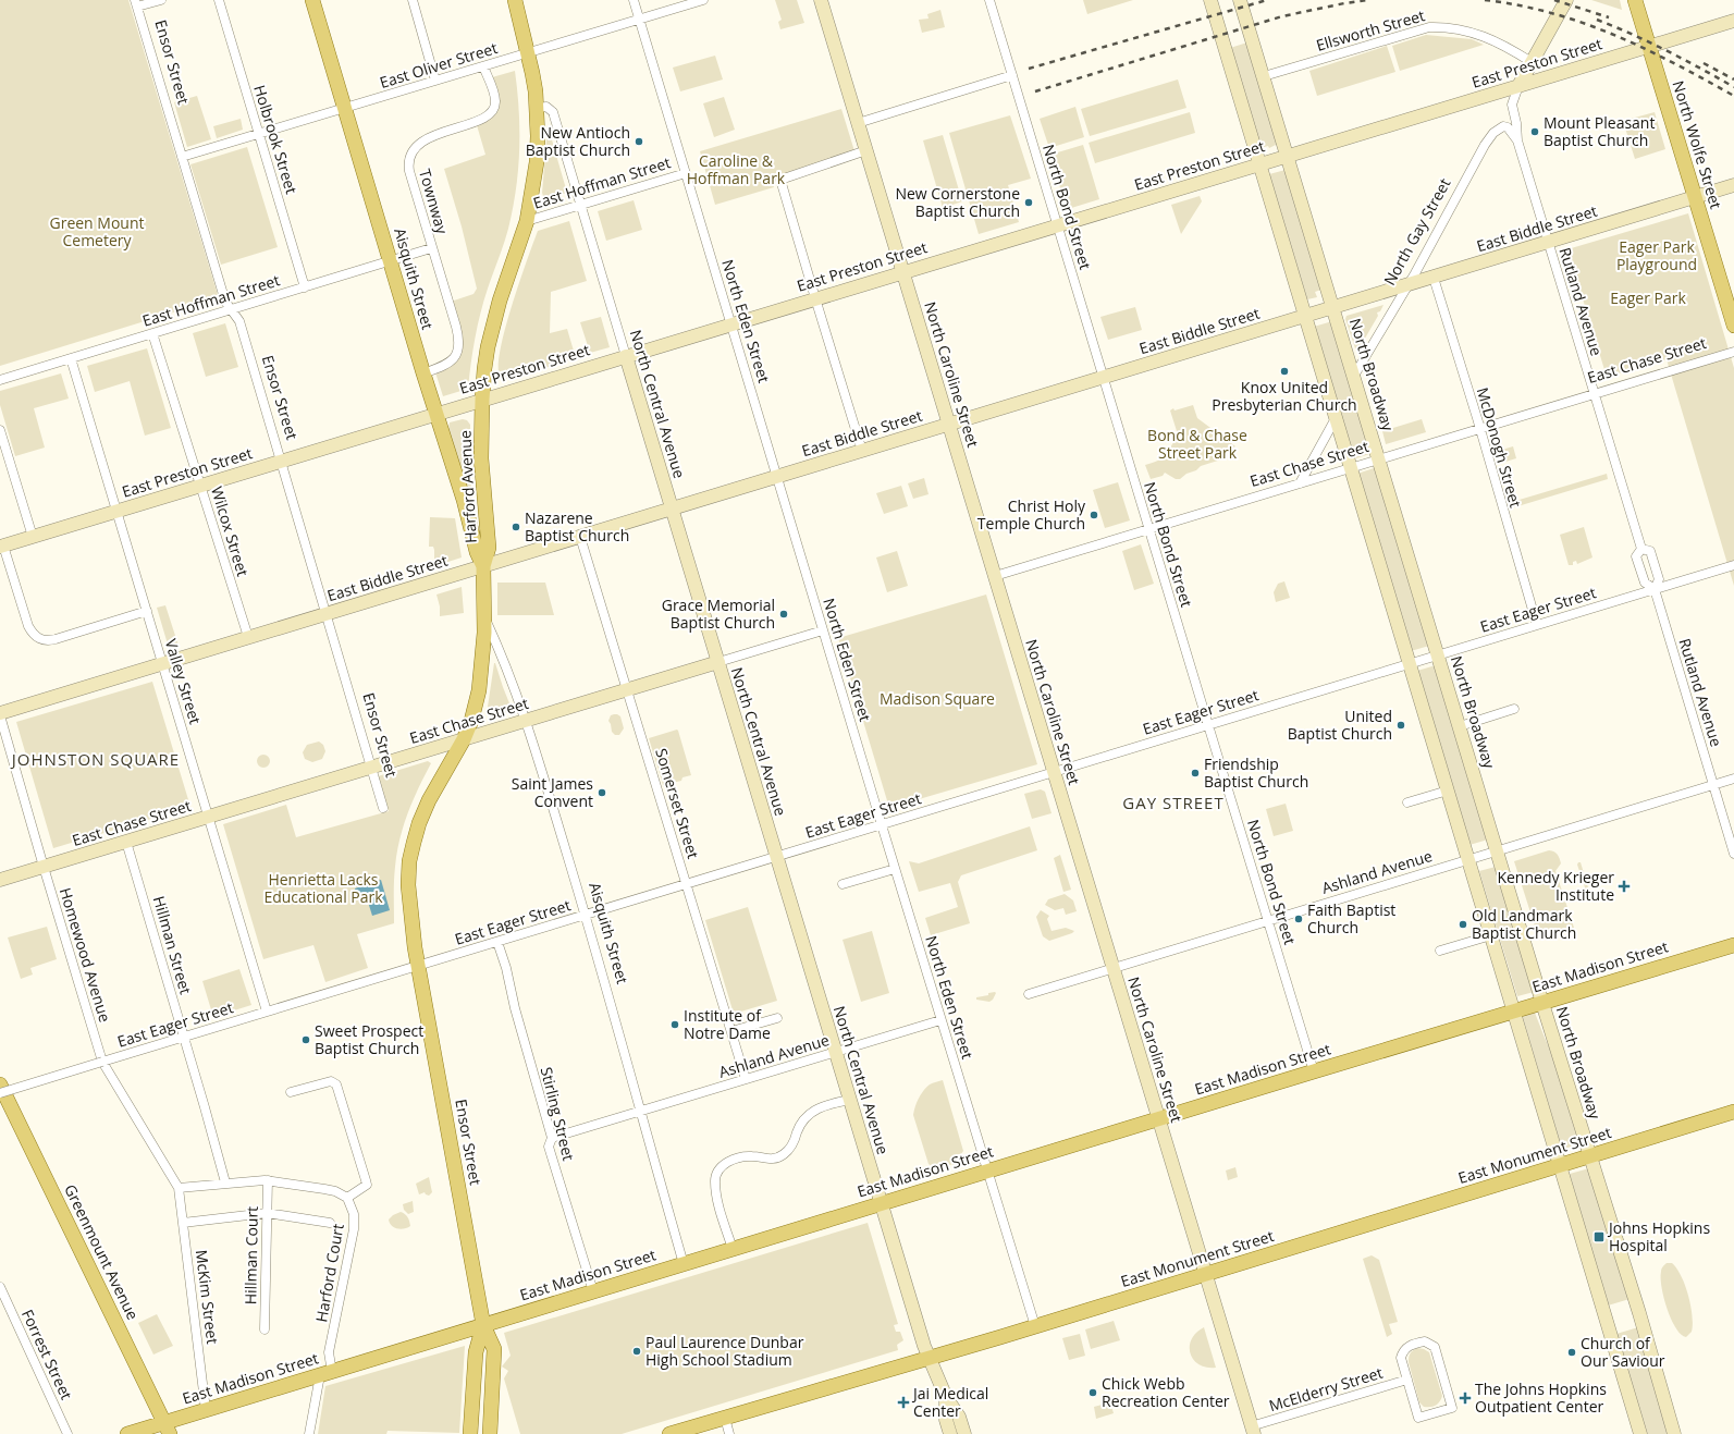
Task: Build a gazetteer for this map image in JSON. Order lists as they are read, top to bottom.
{
  "streets": {
    "main road": [
      "Ensor Street",
      "East Preston Street",
      "North Wolfe Street",
      "East Biddle Street",
      "Aisquith Street",
      "East Chase Street",
      "North Caroline Street",
      "North Broadway",
      "North Central Avenue",
      "Harford Avenue",
      "East Madison Street",
      "East Monument Street",
      "Greenmount Avenue"
    ],
    "street": [
      "Ellsworth Street",
      "East Oliver Street",
      "Holbrook Street",
      "East Hoffman Street",
      "Townway",
      "North Bond Street",
      "North Gay Street",
      "Rutland Avenue",
      "North Eden Street",
      "McDonogh Street",
      "Wilcox Street",
      "East Eager Street",
      "Valley Street",
      "Somerset Street",
      "Ashland Avenue",
      "Hillman Street",
      "Homewood Avenue",
      "Stirling Street",
      "Hillman Court",
      "Harford Court",
      "McKim Street",
      "Forrest Street",
      "McElderry Street"
    ]
  },
  "crossings": [
    ["Ellsworth Street", "North Broadway"],
    ["Ensor Street", "East Preston Street"],
    ["Ensor Street", "East Oliver Street"],
    ["Ensor Street", "East Hoffman Street"],
    ["Ensor Street", "East Biddle Street"],
    ["Ensor Street", "East Chase Street"],
    ["Ensor Street", "Harford Avenue"],
    ["Ensor Street", "East Eager Street"],
    ["Ensor Street", "East Madison Street"],
    ["East Preston Street", "North Wolfe Street"],
    ["East Preston Street", "North Bond Street"],
    ["East Preston Street", "Aisquith Street"],
    ["East Preston Street", "Rutland Avenue"],
    ["East Preston Street", "North Eden Street"],
    ["East Preston Street", "North Caroline Street"],
    ["East Preston Street", "North Broadway"],
    ["East Preston Street", "North Central Avenue"],
    ["East Preston Street", "Harford Avenue"],
    ["East Preston Street", "Wilcox Street"],
    ["East Preston Street", "Valley Street"],
    ["East Oliver Street", "Holbrook Street"],
    ["East Oliver Street", "Townway"],
    ["East Oliver Street", "Aisquith Street"],
    ["East Oliver Street", "North Eden Street"],
    ["East Oliver Street", "Harford Avenue"],
    ["Holbrook Street", "East Hoffman Street"],
    ["North Wolfe Street", "East Biddle Street"],
    ["East Hoffman Street", "Townway"],
    ["East Hoffman Street", "Aisquith Street"],
    ["East Hoffman Street", "North Eden Street"],
    ["East Hoffman Street", "North Central Avenue"],
    ["East Hoffman Street", "Harford Avenue"],
    ["East Hoffman Street", "Wilcox Street"],
    ["East Hoffman Street", "Valley Street"],
    ["Townway", "Aisquith Street"],
    ["North Bond Street", "East Biddle Street"],
    ["North Bond Street", "East Chase Street"],
    ["North Bond Street", "East Eager Street"],
    ["North Bond Street", "Ashland Avenue"],
    ["North Bond Street", "East Madison Street"],
    ["East Biddle Street", "North Gay Street"],
    ["East Biddle Street", "Aisquith Street"],
    ["East Biddle Street", "Rutland Avenue"],
    ["East Biddle Street", "North Eden Street"],
    ["East Biddle Street", "North Caroline Street"],
    ["East Biddle Street", "North Broadway"],
    ["East Biddle Street", "North Central Avenue"],
    ["East Biddle Street", "McDonogh Street"],
    ["East Biddle Street", "Harford Avenue"],
    ["East Biddle Street", "Wilcox Street"],
    ["East Biddle Street", "Valley Street"],
    ["East Biddle Street", "Somerset Street"],
    ["East Biddle Street", "Homewood Avenue"],
    ["North Gay Street", "Rutland Avenue"],
    ["North Gay Street", "North Broadway"],
    ["Aisquith Street", "East Chase Street"],
    ["Aisquith Street", "Harford Avenue"],
    ["Aisquith Street", "East Eager Street"],
    ["Aisquith Street", "Ashland Avenue"],
    ["Aisquith Street", "East Madison Street"],
    ["Rutland Avenue", "East Chase Street"],
    ["Rutland Avenue", "East Eager Street"],
    ["Rutland Avenue", "Ashland Avenue"],
    ["North Eden Street", "East Chase Street"],
    ["North Eden Street", "East Eager Street"],
    ["North Eden Street", "Ashland Avenue"],
    ["North Eden Street", "East Madison Street"],
    ["North Eden Street", "East Monument Street"],
    ["East Chase Street", "North Caroline Street"],
    ["East Chase Street", "North Broadway"],
    ["East Chase Street", "North Central Avenue"],
    ["East Chase Street", "McDonogh Street"],
    ["East Chase Street", "Harford Avenue"],
    ["East Chase Street", "Valley Street"],
    ["East Chase Street", "Somerset Street"],
    ["East Chase Street", "Hillman Street"],
    ["East Chase Street", "Homewood Avenue"],
    ["North Caroline Street", "East Eager Street"],
    ["North Caroline Street", "Ashland Avenue"],
    ["North Caroline Street", "East Madison Street"],
    ["North Caroline Street", "East Monument Street"],
    ["North Caroline Street", "McElderry Street"],
    ["North Broadway", "East Eager Street"],
    ["North Broadway", "Ashland Avenue"],
    ["North Broadway", "East Madison Street"],
    ["North Broadway", "East Monument Street"],
    ["North Central Avenue", "Harford Avenue"],
    ["North Central Avenue", "East Eager Street"],
    ["North Central Avenue", "Ashland Avenue"],
    ["North Central Avenue", "East Madison Street"],
    ["North Central Avenue", "East Monument Street"],
    ["McDonogh Street", "East Eager Street"],
    ["Harford Avenue", "East Eager Street"],
    ["East Eager Street", "Valley Street"],
    ["East Eager Street", "Somerset Street"],
    ["East Eager Street", "Hillman Street"],
    ["East Eager Street", "Homewood Avenue"],
    ["East Eager Street", "Stirling Street"],
    ["East Eager Street", "Greenmount Avenue"],
    ["Somerset Street", "Ashland Avenue"],
    ["Ashland Avenue", "Stirling Street"],
    ["Homewood Avenue", "McKim Street"],
    ["East Madison Street", "Stirling Street"],
    ["East Madison Street", "Greenmount Avenue"],
    ["East Madison Street", "Harford Court"],
    ["East Madison Street", "McKim Street"]
  ],
  "districts": ["JOHNSTON SQUARE", "GAY STREET"],
  "parks": [
    "Caroline & Hoffman Park",
    "Green Mount Cemetery",
    "Eager Park Playground",
    "Eager Park",
    "Bond & Chase Street Park",
    "Madison Square",
    "Henrietta Lacks Educational Park"
  ],
  "places": {
    "other": [
      "Mount Pleasant Baptist Church",
      "New Antioch Baptist Church",
      "New Cornerstone Baptist Church",
      "Knox United Presbyterian Church",
      "Christ Holy Temple Church",
      "Nazarene Baptist Church",
      "Grace Memorial Baptist Church",
      "United Baptist Church",
      "Friendship Baptist Church",
      "Saint James Convent",
      "Faith Baptist Church",
      "Old Landmark Baptist Church",
      "Institute of Notre Dame",
      "Sweet Prospect Baptist Church",
      "Paul Laurence Dunbar High School Stadium",
      "Church of Our Saviour",
      "Chick Webb Recreation Center"
    ],
    "health": ["Kennedy Krieger Institute", "The Johns Hopkins Outpatient Center", "Jai Medical Center"],
    "transit": ["Johns Hopkins Hospital"]
  }
}
